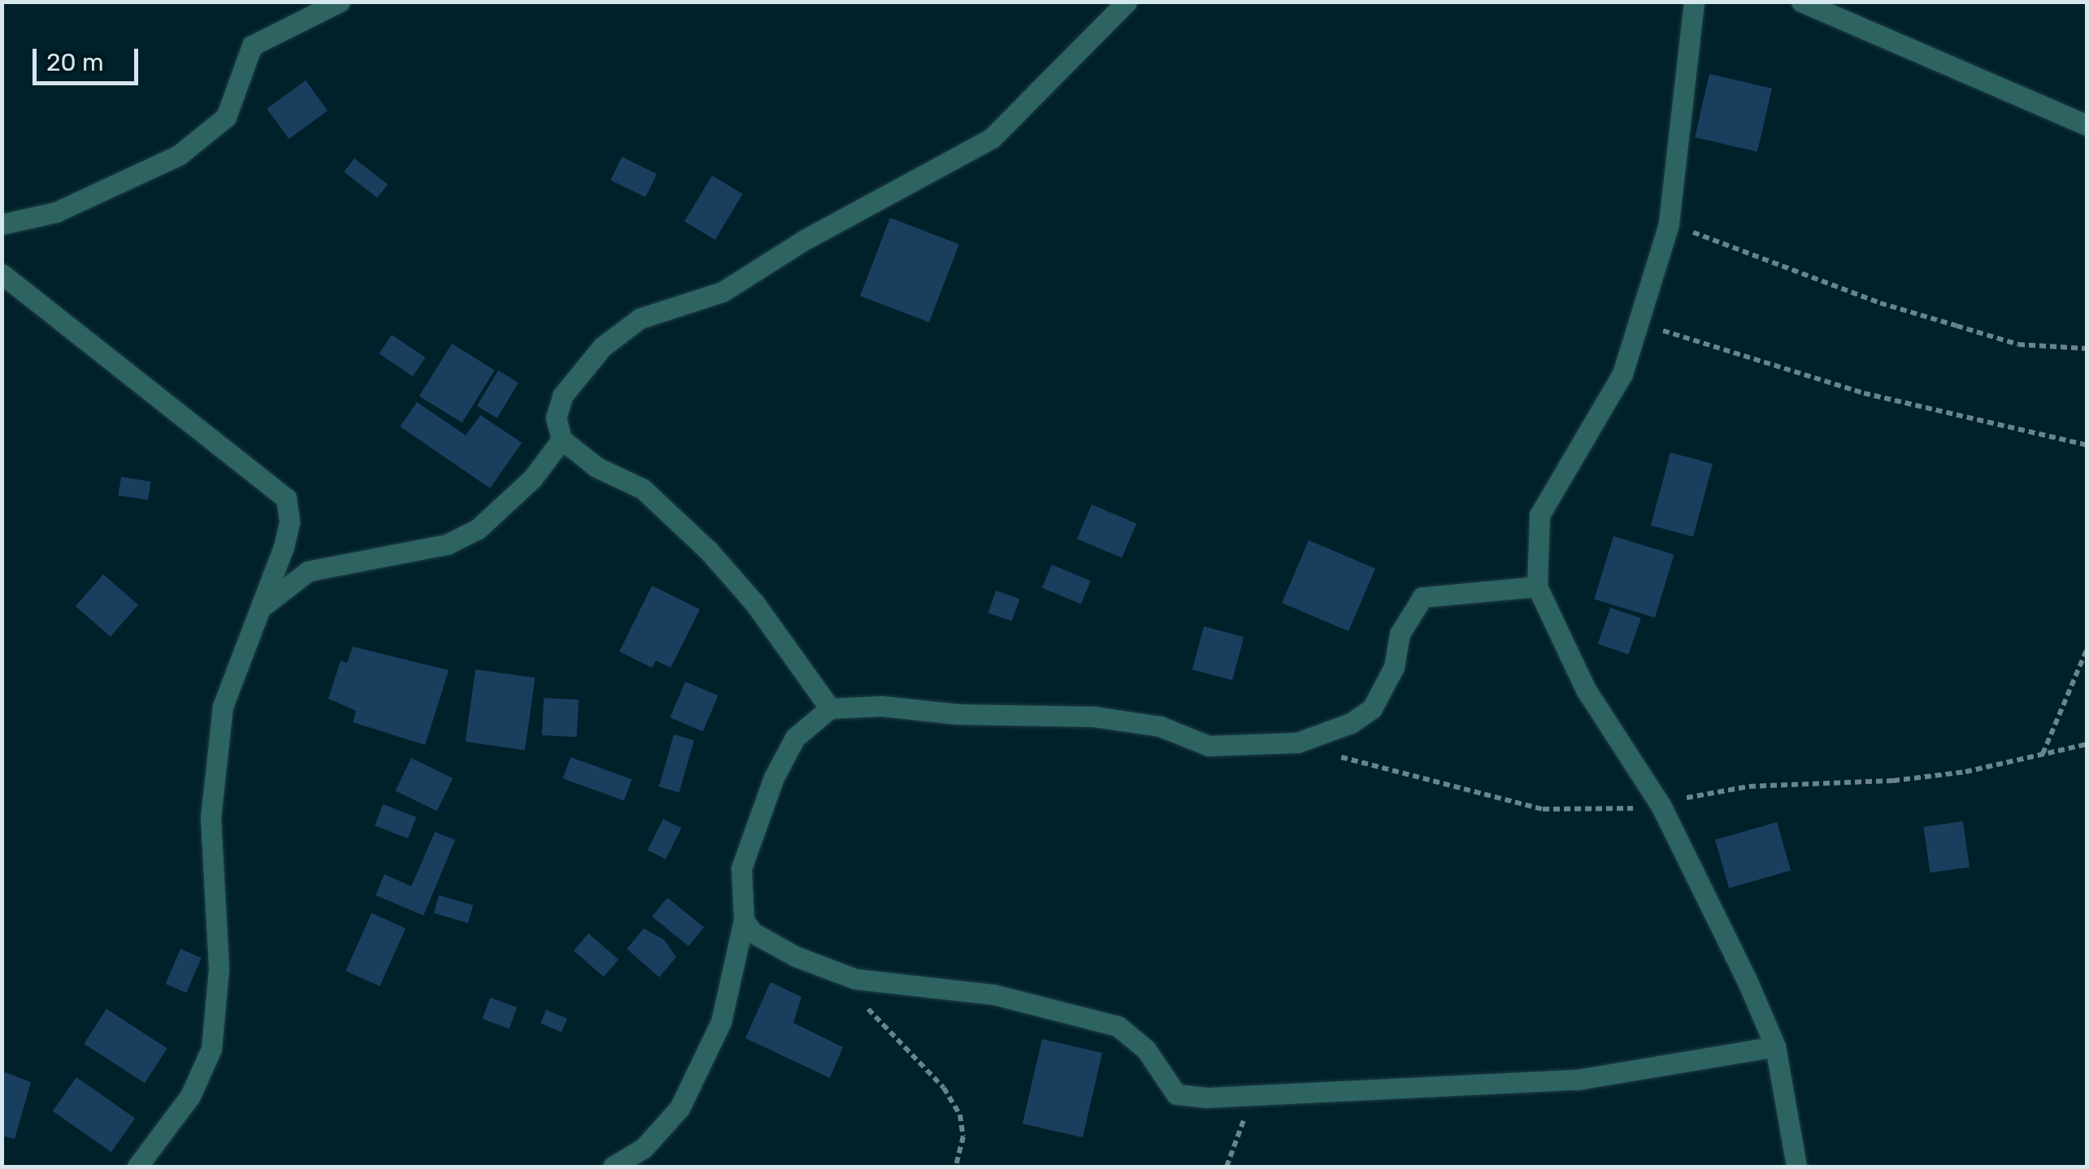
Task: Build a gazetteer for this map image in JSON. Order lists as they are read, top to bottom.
{
  "scale_bar": "20 m"
}
